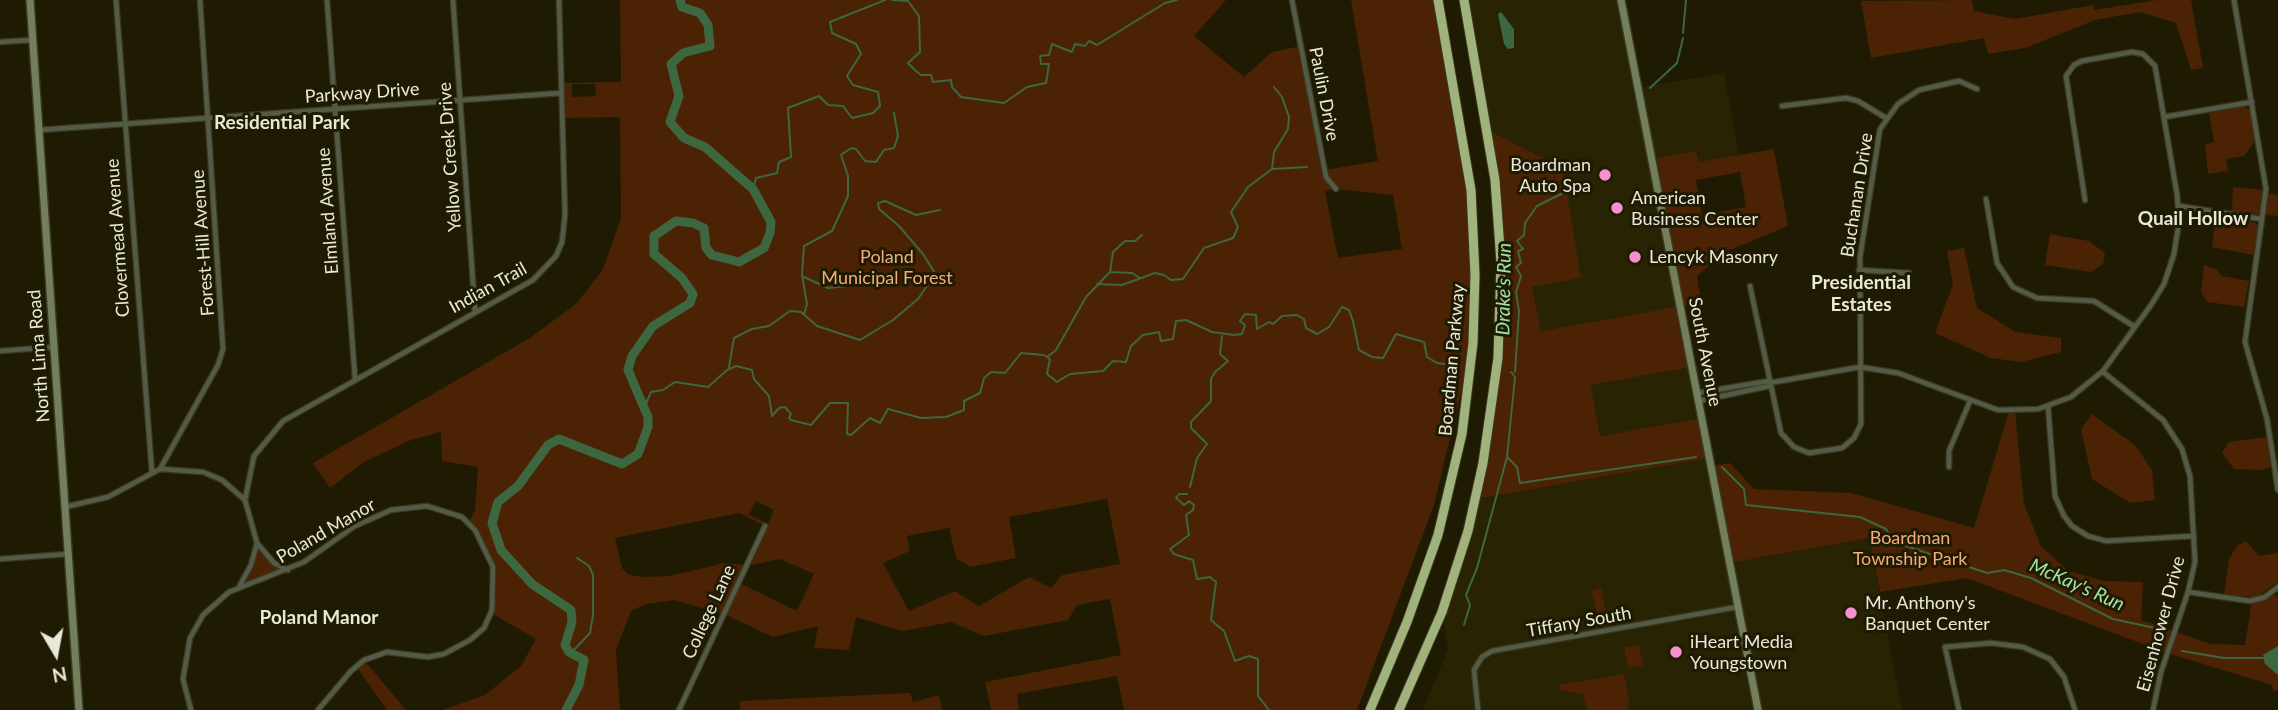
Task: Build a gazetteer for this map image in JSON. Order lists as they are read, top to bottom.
{
  "streets": {
    "highway": ["Boardman Parkway"],
    "main road": ["South Avenue", "North Lima Road"],
    "street": [
      "Parkway Drive",
      "Paulin Drive",
      "Yellow Creek Drive",
      "Buchanan Drive",
      "Elmland Avenue",
      "Clovermead Avenue",
      "Forest-Hill Avenue",
      "Indian Trail",
      "Poland Manor",
      "College Lane",
      "Tiffany South",
      "Eisenhower Drive"
    ]
  },
  "crossings": [
    ["Parkway Drive", "Yellow Creek Drive"],
    ["Parkway Drive", "Elmland Avenue"],
    ["Parkway Drive", "Clovermead Avenue"],
    ["Parkway Drive", "Forest-Hill Avenue"],
    ["Parkway Drive", "Indian Trail"],
    ["Parkway Drive", "North Lima Road"],
    ["Yellow Creek Drive", "Indian Trail"],
    ["Elmland Avenue", "Indian Trail"],
    ["South Avenue", "Tiffany South"]
  ],
  "districts": [
    "Residential Park",
    "Quail Hollow",
    "Presidential Estates",
    "Poland Manor"
  ],
  "water": ["Drake's Run", "McKay's Run"],
  "parks": ["Poland Municipal Forest", "Boardman Township Park"],
  "places": [
    "Boardman Auto Spa",
    "American Business Center",
    "Lencyk Masonry",
    "Mr. Anthony's Banquet Center",
    "iHeart Media Youngstown"
  ],
  "north": "bottom"
}
